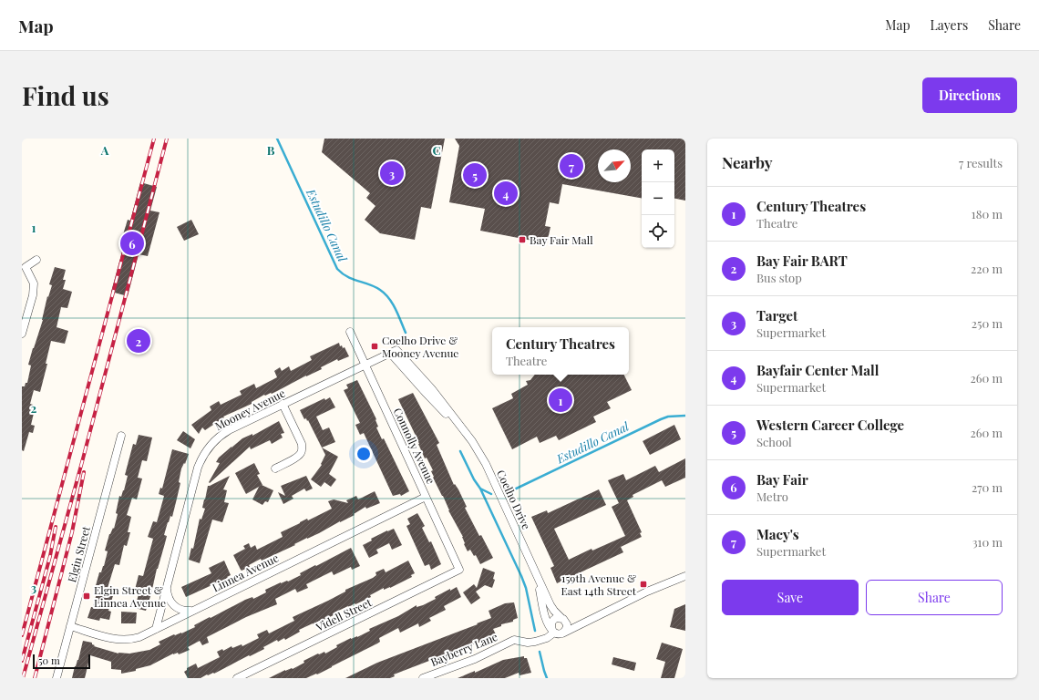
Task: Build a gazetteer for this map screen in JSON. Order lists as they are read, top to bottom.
{
  "streets": {
    "street": [
      "Mooney Avenue",
      "Connolly Avenue",
      "Coelho Drive",
      "Elgin Street",
      "Linnea Avenue",
      "Videll Street",
      "Bayberry Lane"
    ]
  },
  "crossings": [
    ["Mooney Avenue", "Connolly Avenue"],
    ["Mooney Avenue", "Coelho Drive"],
    ["Mooney Avenue", "Linnea Avenue"],
    ["Connolly Avenue", "Linnea Avenue"],
    ["Connolly Avenue", "Videll Street"],
    ["Coelho Drive", "Bayberry Lane"],
    ["Elgin Street", "Linnea Avenue"]
  ],
  "water": ["Estudillo Canal"],
  "places": {
    "transit": [
      "Bay Fair Mall",
      "Coelho Drive & Mooney Avenue",
      "159th Avenue & East 14th Street",
      "Elgin Street & Linnea Avenue"
    ]
  },
  "scale_bar": "50 m",
  "north": "top right",
  "page": {
    "header": "Map",
    "nav": ["Map", "Layers", "Share"],
    "buttons": [
      "Directions",
      ["Save", "Share"]
    ],
    "title": "Find us",
    "heading": ["Nearby", "7 results"],
    "map_buttons": ["+", "−"],
    "pins": [
      "7",
      "3",
      "5",
      "4",
      "6",
      "2",
      "1"
    ],
    "list": [
      {
        "mark": "1",
        "name": "Century Theatres",
        "note": "Theatre",
        "value": "180 m"
      },
      {
        "mark": "2",
        "name": "Bay Fair BART",
        "note": "Bus stop",
        "value": "220 m"
      },
      {
        "mark": "3",
        "name": "Target",
        "note": "Supermarket",
        "value": "250 m"
      },
      {
        "mark": "4",
        "name": "Bayfair Center Mall",
        "note": "Supermarket",
        "value": "260 m"
      },
      {
        "mark": "5",
        "name": "Western Career College",
        "note": "School",
        "value": "260 m"
      },
      {
        "mark": "6",
        "name": "Bay Fair",
        "note": "Metro",
        "value": "270 m"
      },
      {
        "mark": "7",
        "name": "Macy's",
        "note": "Supermarket",
        "value": "310 m"
      }
    ],
    "popup": ["Century Theatres", "Theatre"],
    "scale": "50 m"
  },
  "grid": {
    "columns": ["A", "B", "C"],
    "rows": ["1", "2", "3"]
  }
}
